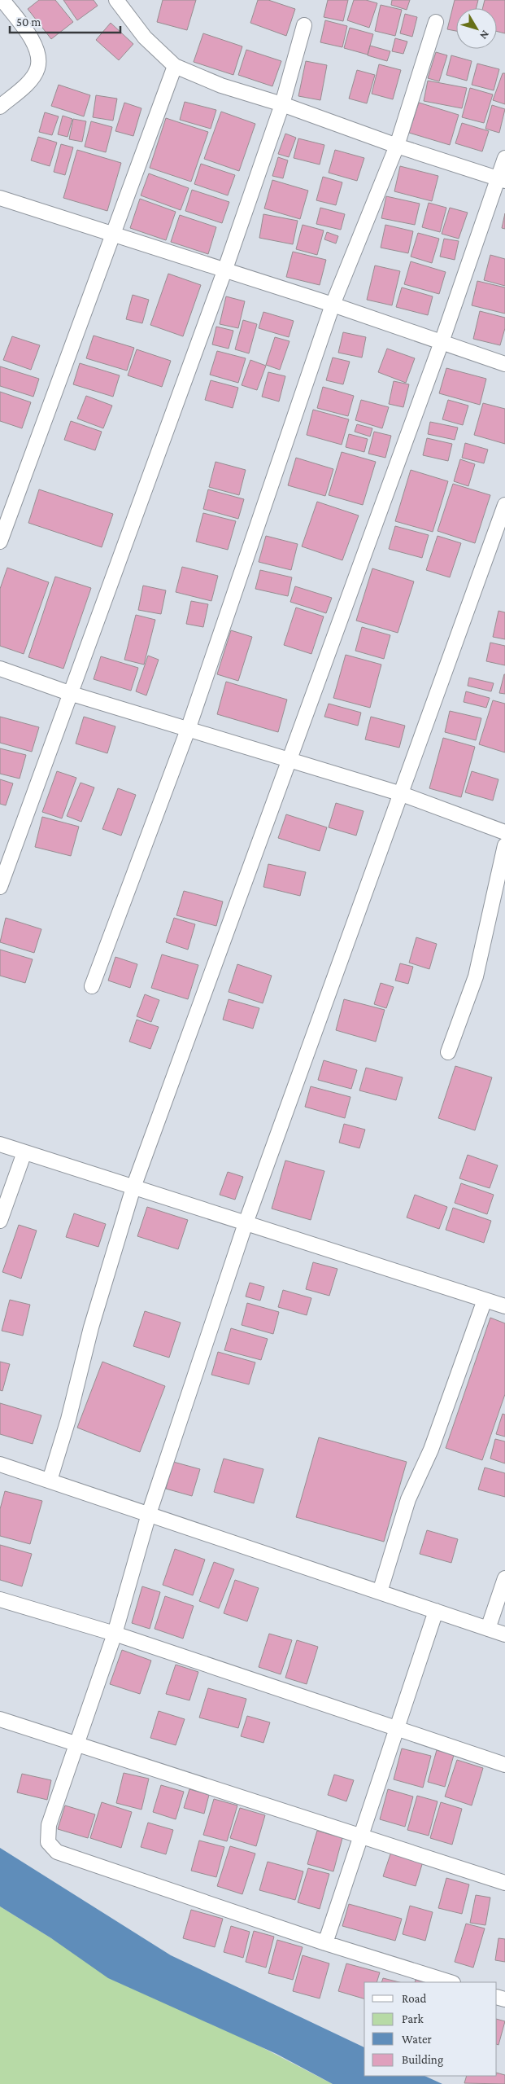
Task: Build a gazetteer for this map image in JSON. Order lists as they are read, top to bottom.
{
  "legend": [
    "Road",
    "Park",
    "Water",
    "Building"
  ],
  "scale_bar": "50 m",
  "north": "bottom right"
}
